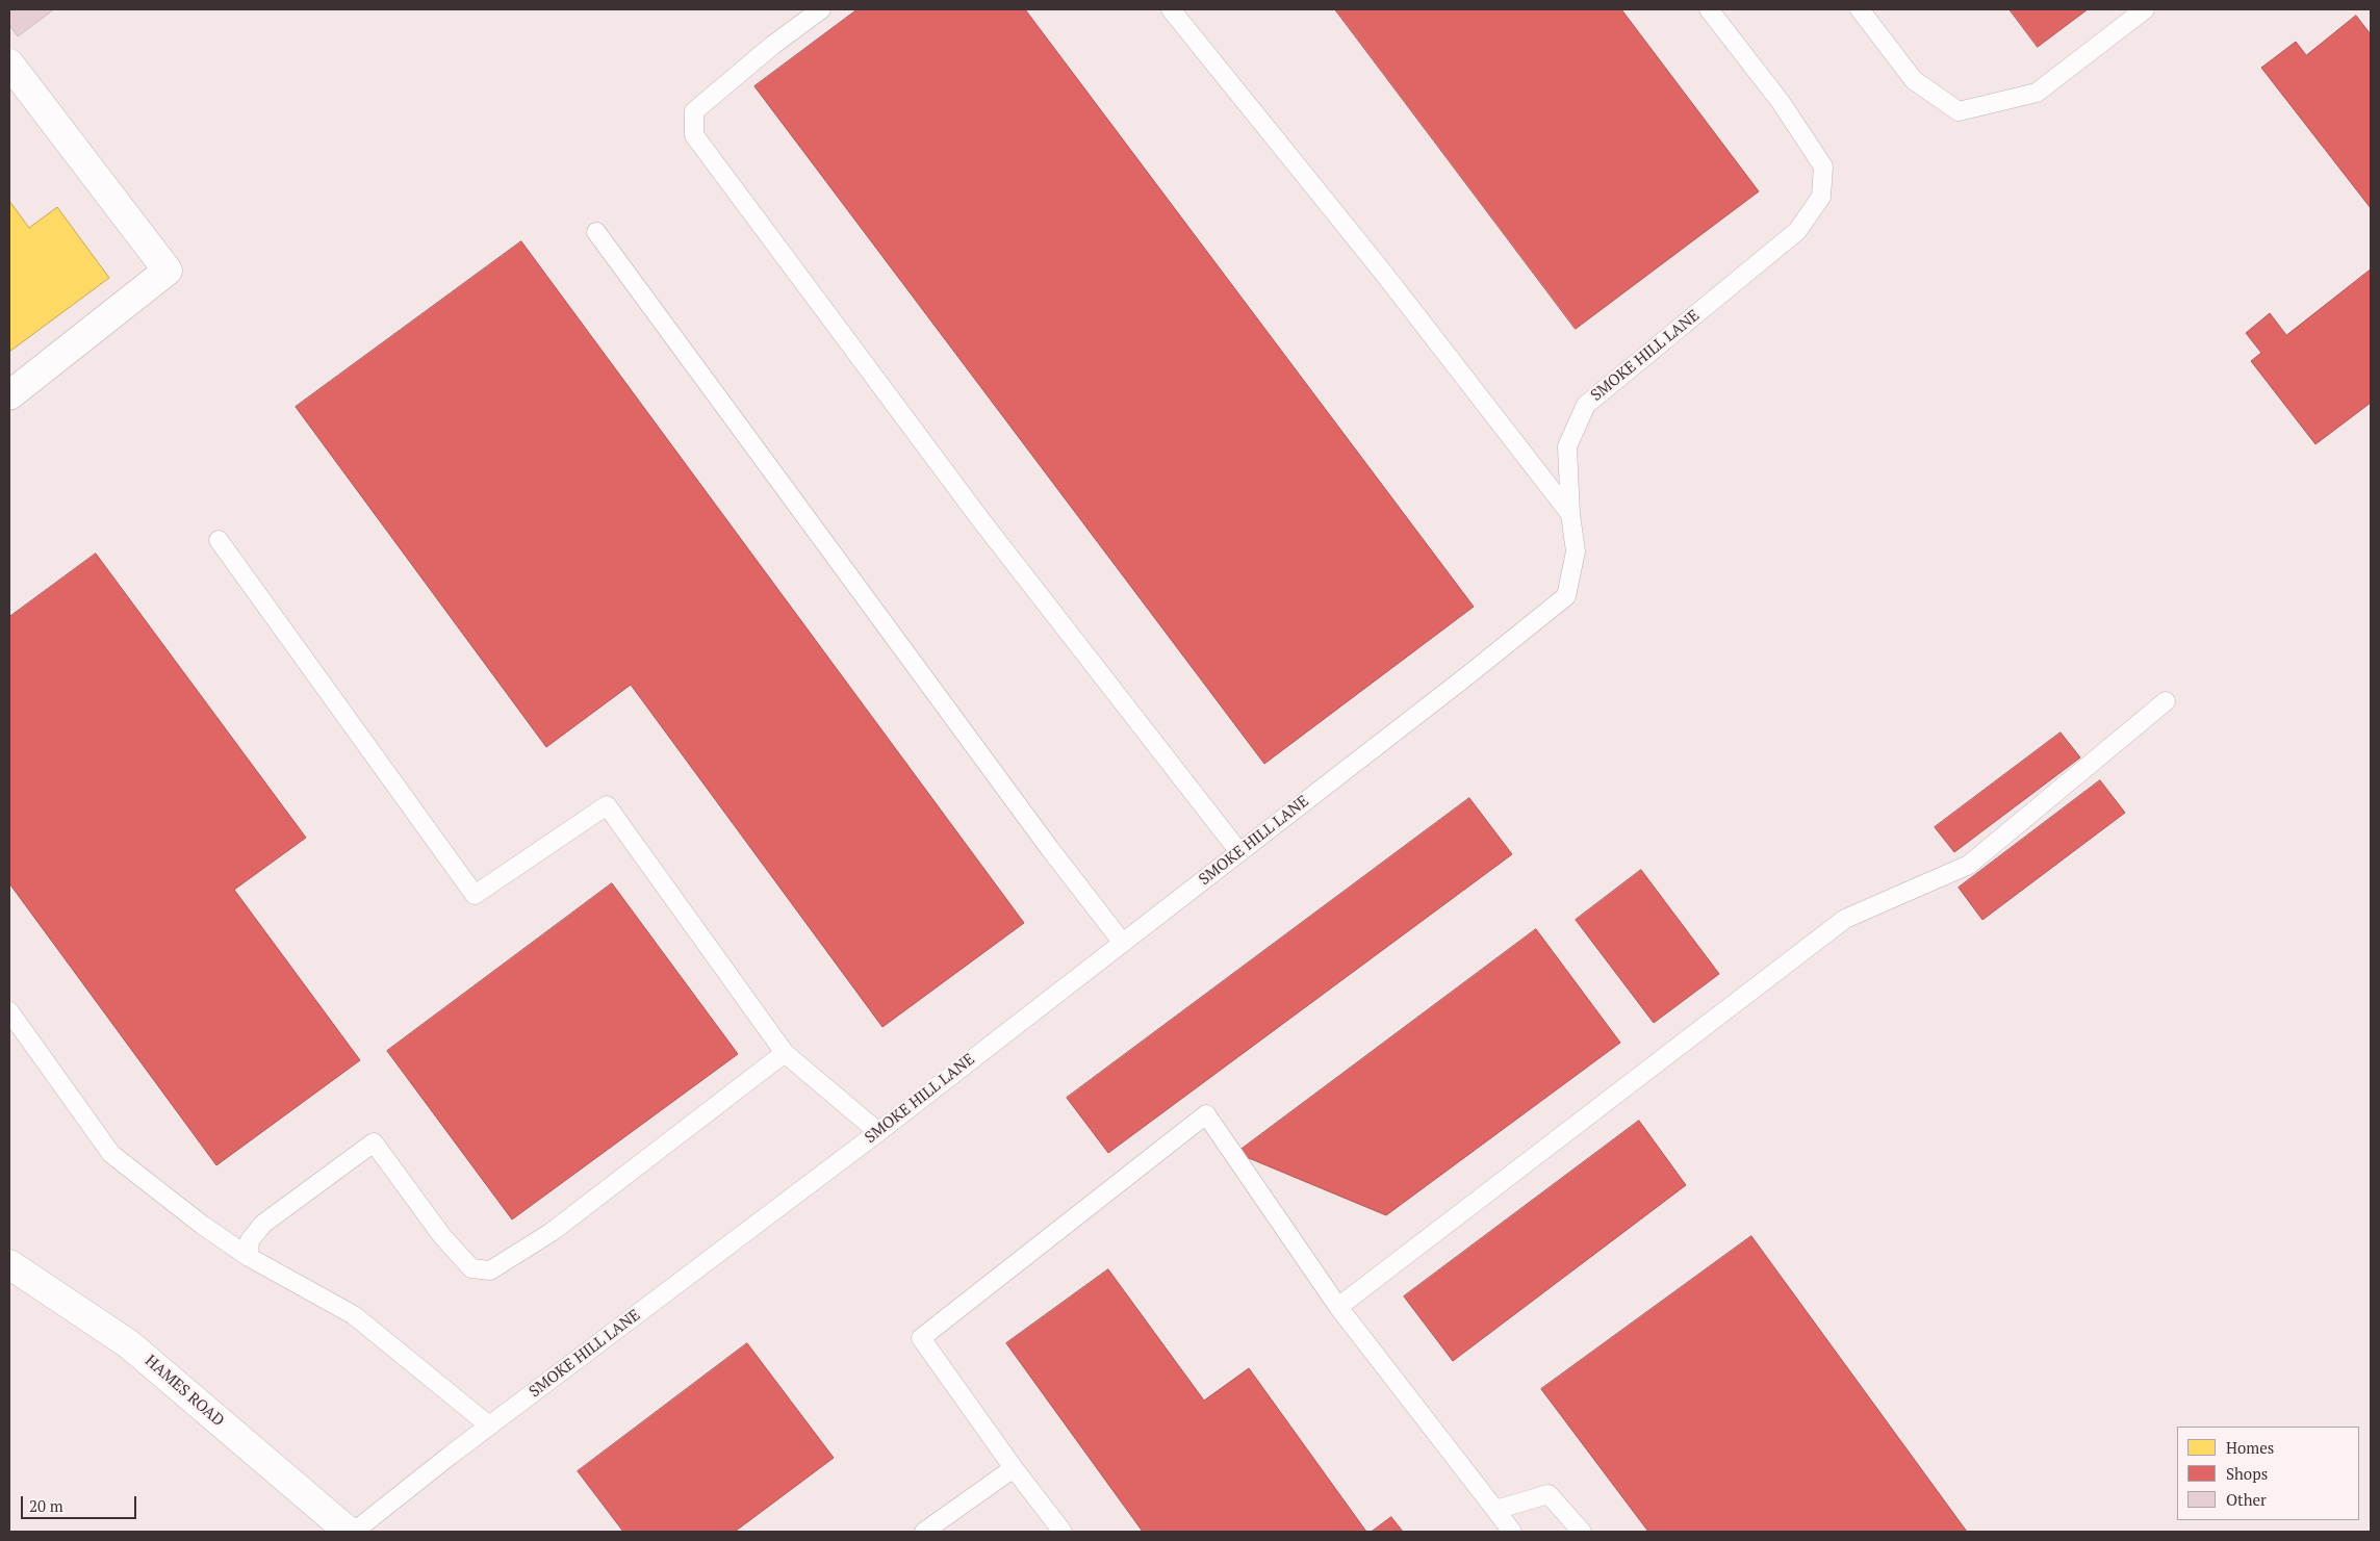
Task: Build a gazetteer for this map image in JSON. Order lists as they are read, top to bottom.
{
  "streets": {
    "street": ["HAMES ROAD"],
    "lane": ["SMOKE HILL LANE"]
  },
  "legend": ["Homes", "Shops", "Other"],
  "scale_bar": "20 m"
}
